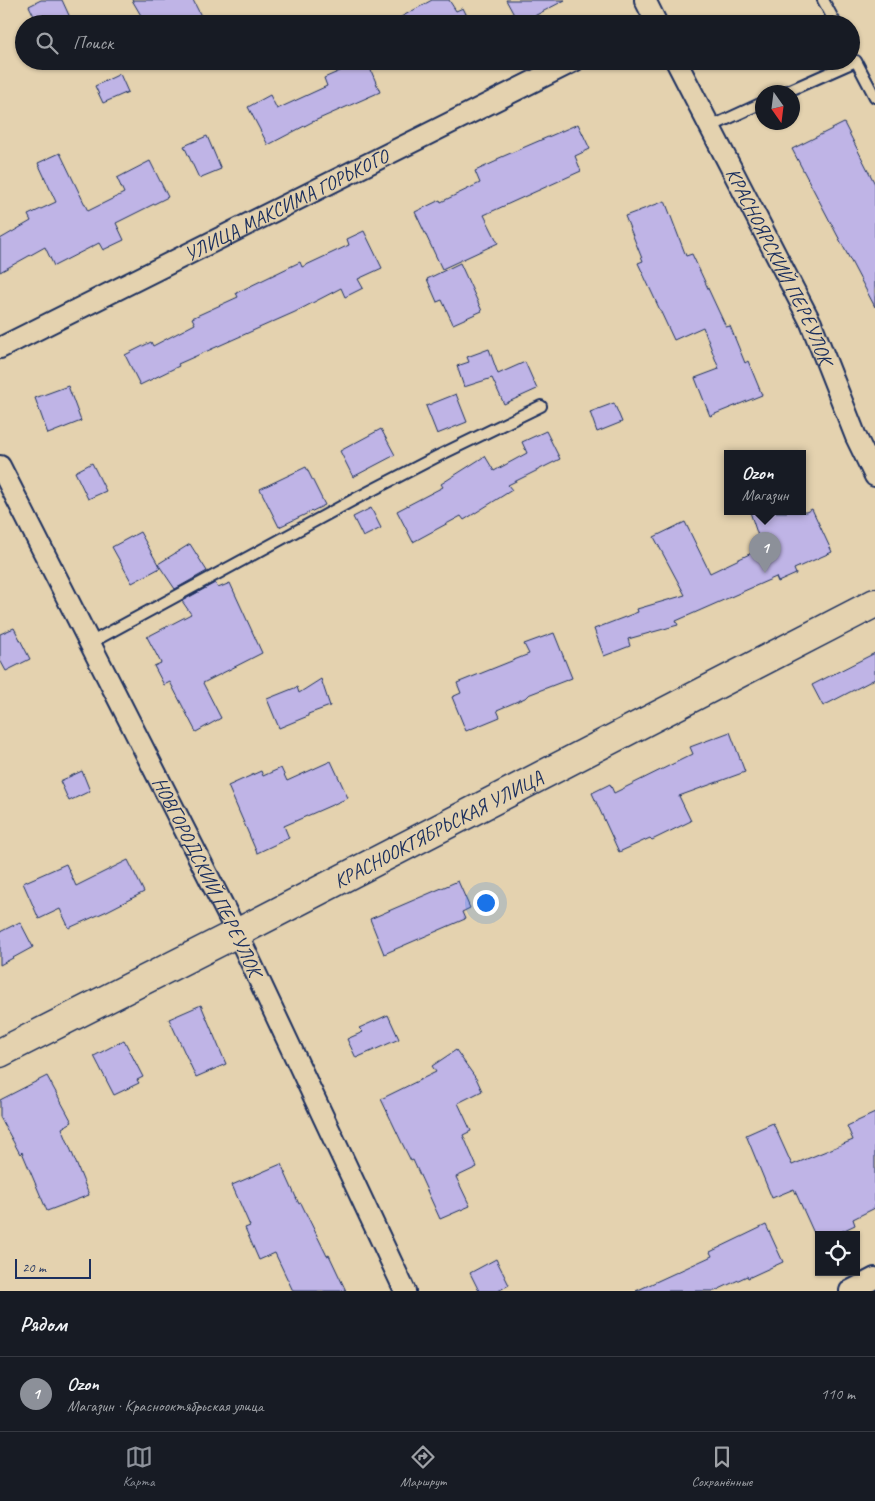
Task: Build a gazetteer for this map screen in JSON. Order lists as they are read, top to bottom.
{
  "streets": {
    "main road": ["КРАСНООКТЯБРЬСКАЯ УЛИЦА"],
    "street": ["УЛИЦА МАКСИМА ГОРЬКОГО", "КРАСНОЯРСКИЙ ПЕРЕУЛОК", "НОВГОРОДСКИЙ ПЕРЕУЛОК"]
  },
  "crossings": [
    ["КРАСНООКТЯБРЬСКАЯ УЛИЦА", "НОВГОРОДСКИЙ ПЕРЕУЛОК"]
  ],
  "scale_bar": "20 m",
  "north": "bottom",
  "page": {
    "search": "Поиск",
    "popup": ["Ozon", "Магазин"],
    "pins": "1",
    "scale": "20 m",
    "heading": "Рядом",
    "list": [
      {
        "mark": "1",
        "name": "Ozon",
        "note": "Магазин · Краснооктябрьская улица",
        "value": "110 m"
      }
    ],
    "nav": ["Карта", "Маршрут", "Сохранённые"]
  }
}
